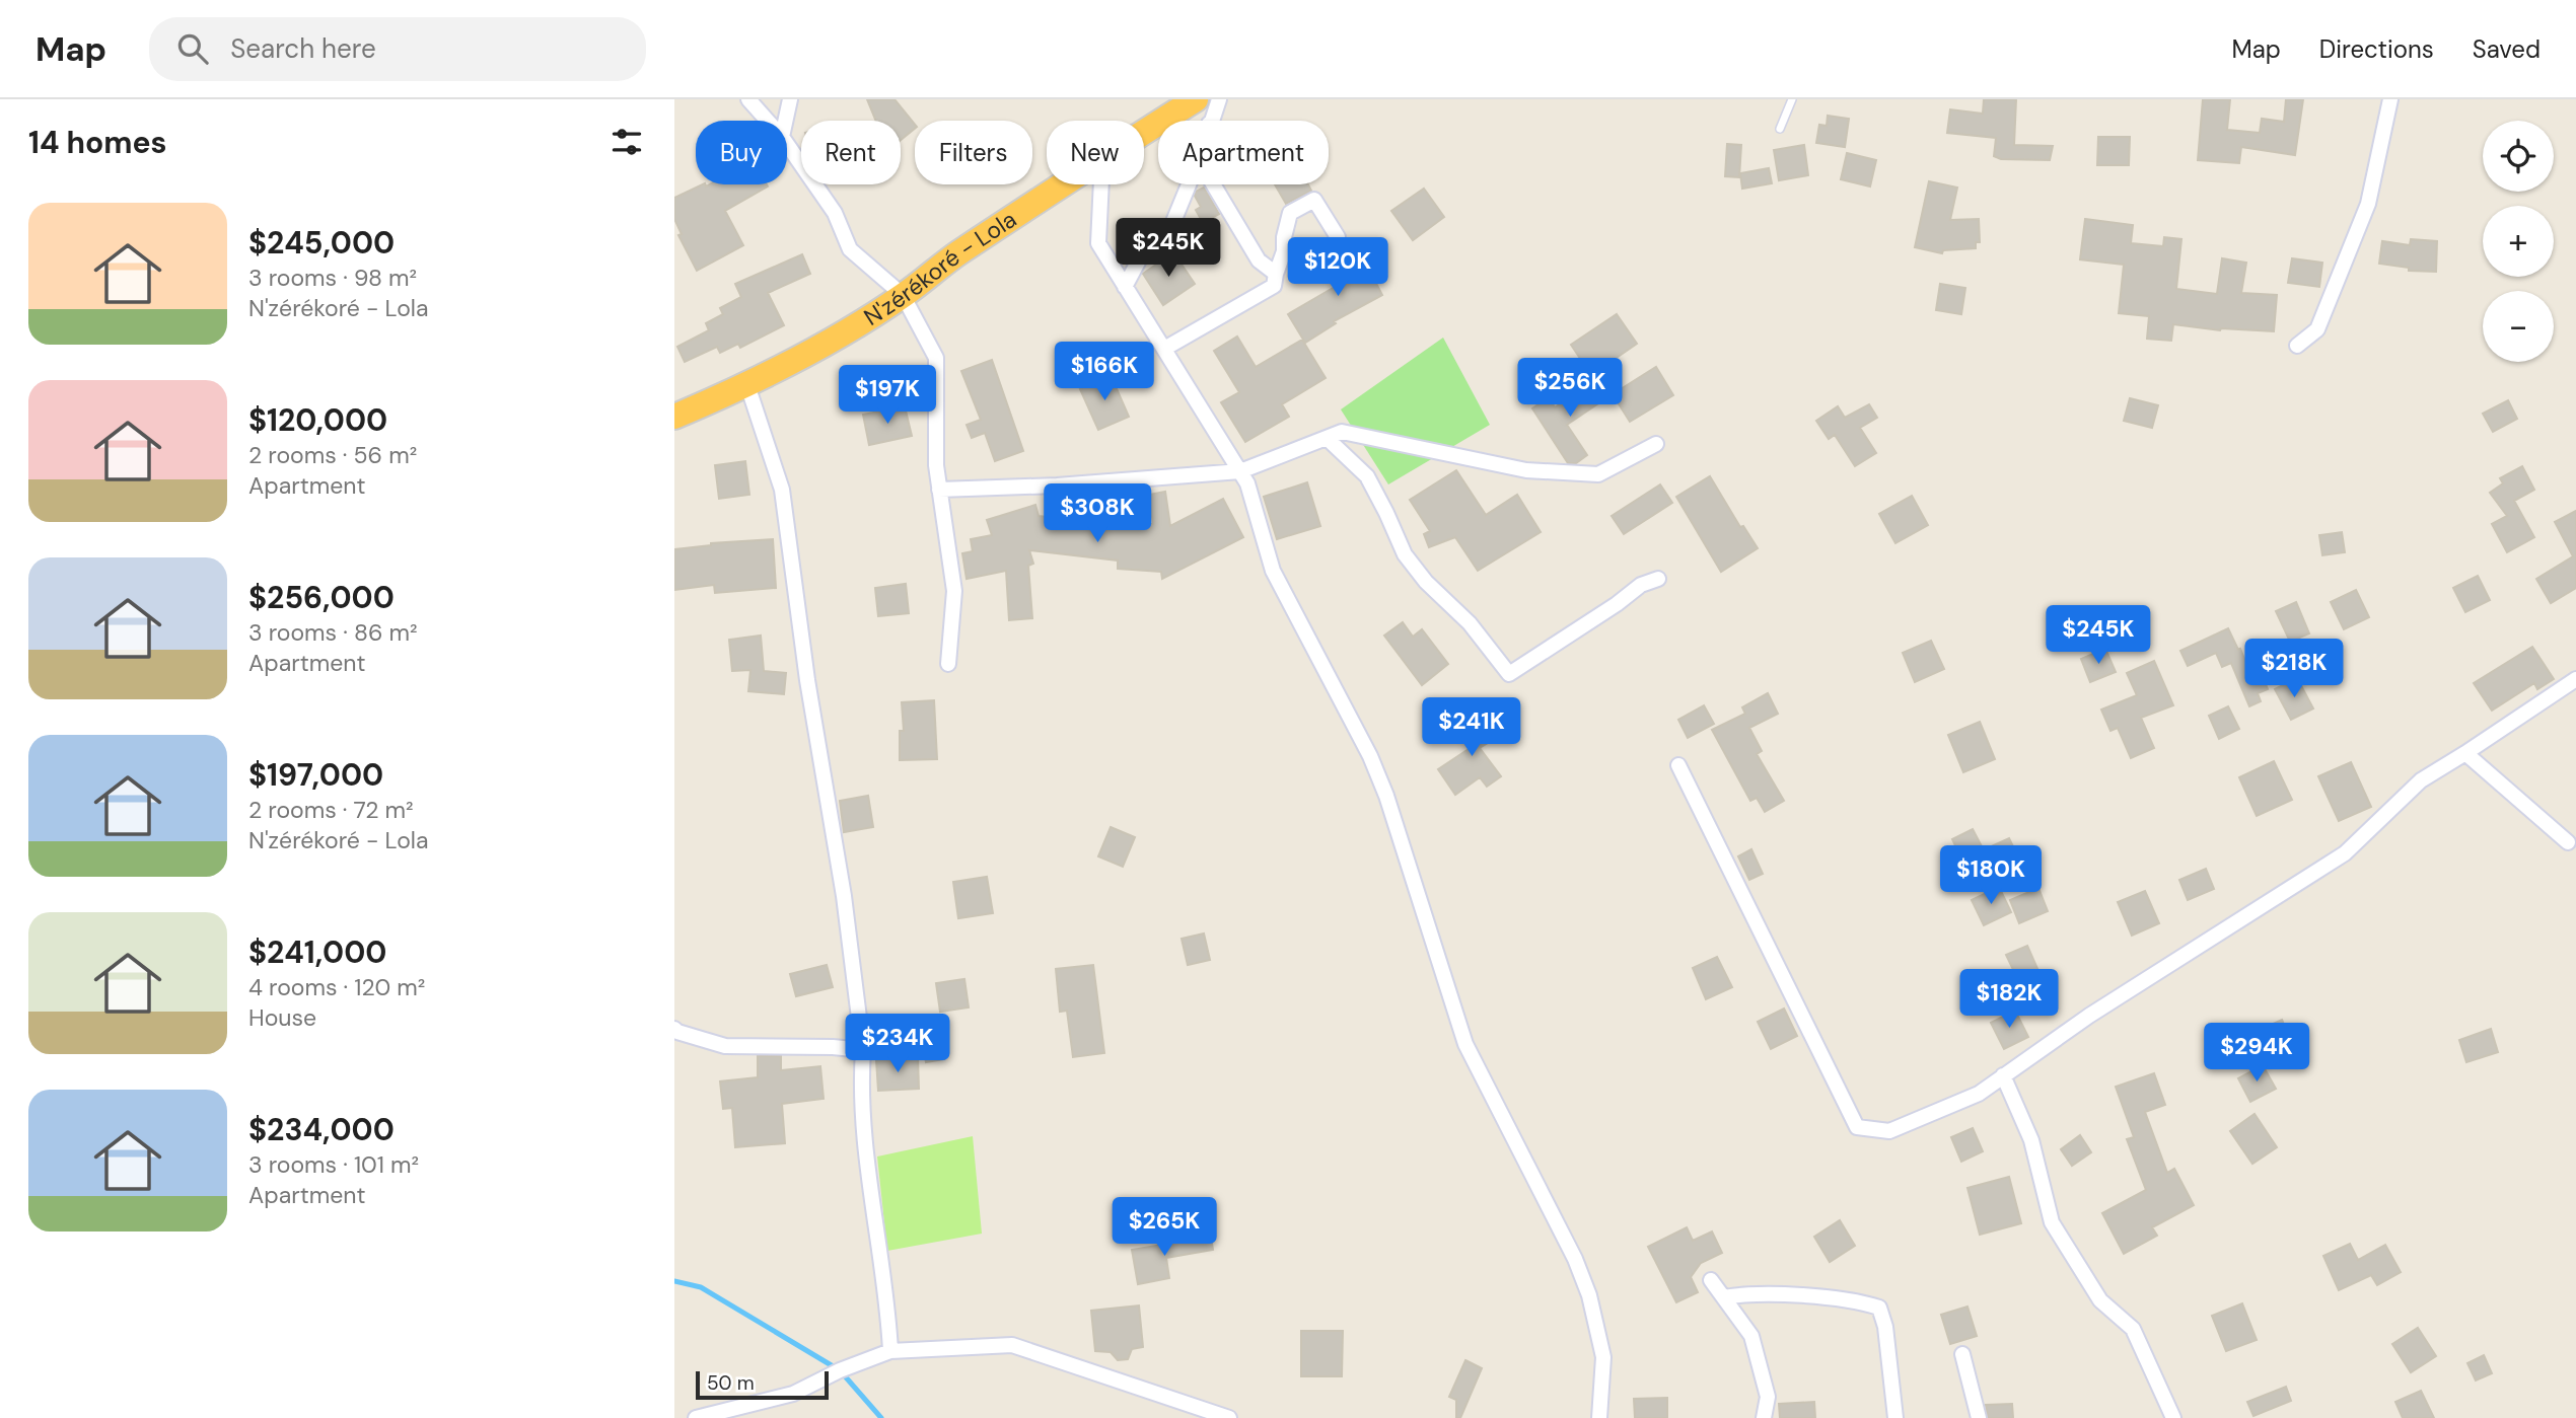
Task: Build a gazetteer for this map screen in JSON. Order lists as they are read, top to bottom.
{
  "streets": {
    "highway": ["N'zérékoré - Lola"]
  },
  "scale_bar": "50 m",
  "page": {
    "header": "Map",
    "search": "Search here",
    "nav": ["Map", "Directions", "Saved"],
    "heading": "14 homes",
    "map_buttons": ["+", "−"],
    "chip": [
      "Buy",
      "Rent",
      "Filters",
      "New",
      "Apartment"
    ],
    "list": [
      {
        "name": "$245,000",
        "note": "3 rooms · 98 m² · N'zérékoré - Lola"
      },
      {
        "name": "$120,000",
        "note": "2 rooms · 56 m² · Apartment"
      },
      {
        "name": "$256,000",
        "note": "3 rooms · 86 m² · Apartment"
      },
      {
        "name": "$197,000",
        "note": "2 rooms · 72 m² · N'zérékoré - Lola"
      },
      {
        "name": "$241,000",
        "note": "4 rooms · 120 m² · House"
      },
      {
        "name": "$234,000",
        "note": "3 rooms · 101 m² · Apartment"
      }
    ],
    "price": [
      "$245K",
      "$120K",
      "$166K",
      "$256K",
      "$197K",
      "$308K",
      "$245K",
      "$218K",
      "$241K",
      "$180K",
      "$182K",
      "$234K",
      "$294K",
      "$265K"
    ],
    "scale": "50 m"
  }
}
